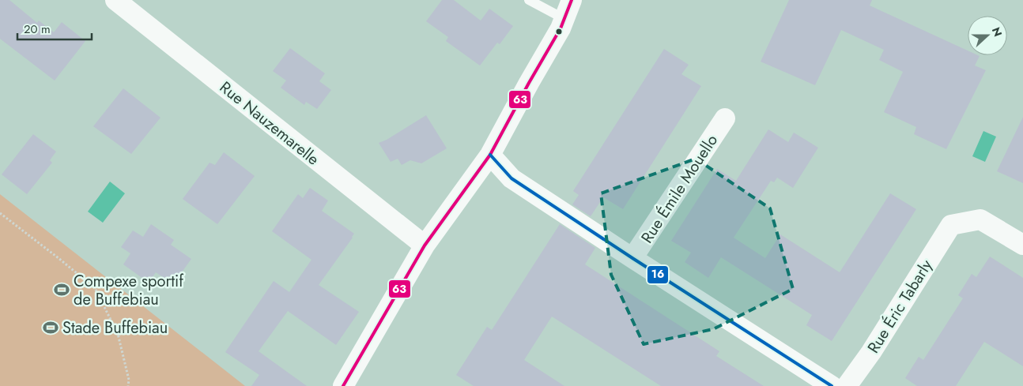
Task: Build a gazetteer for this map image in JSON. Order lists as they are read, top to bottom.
{
  "streets": {
    "street": ["Rue Nauzemarelle", "Rue Émile Mouello", "Rue Éric Tabarly"]
  },
  "places": {
    "sports": ["Compexe sportif de Buffebiau", "Stade Buffebiau"]
  },
  "lines": ["transit line 63", "transit line 16"],
  "scale_bar": "20 m",
  "north": "right"
}
